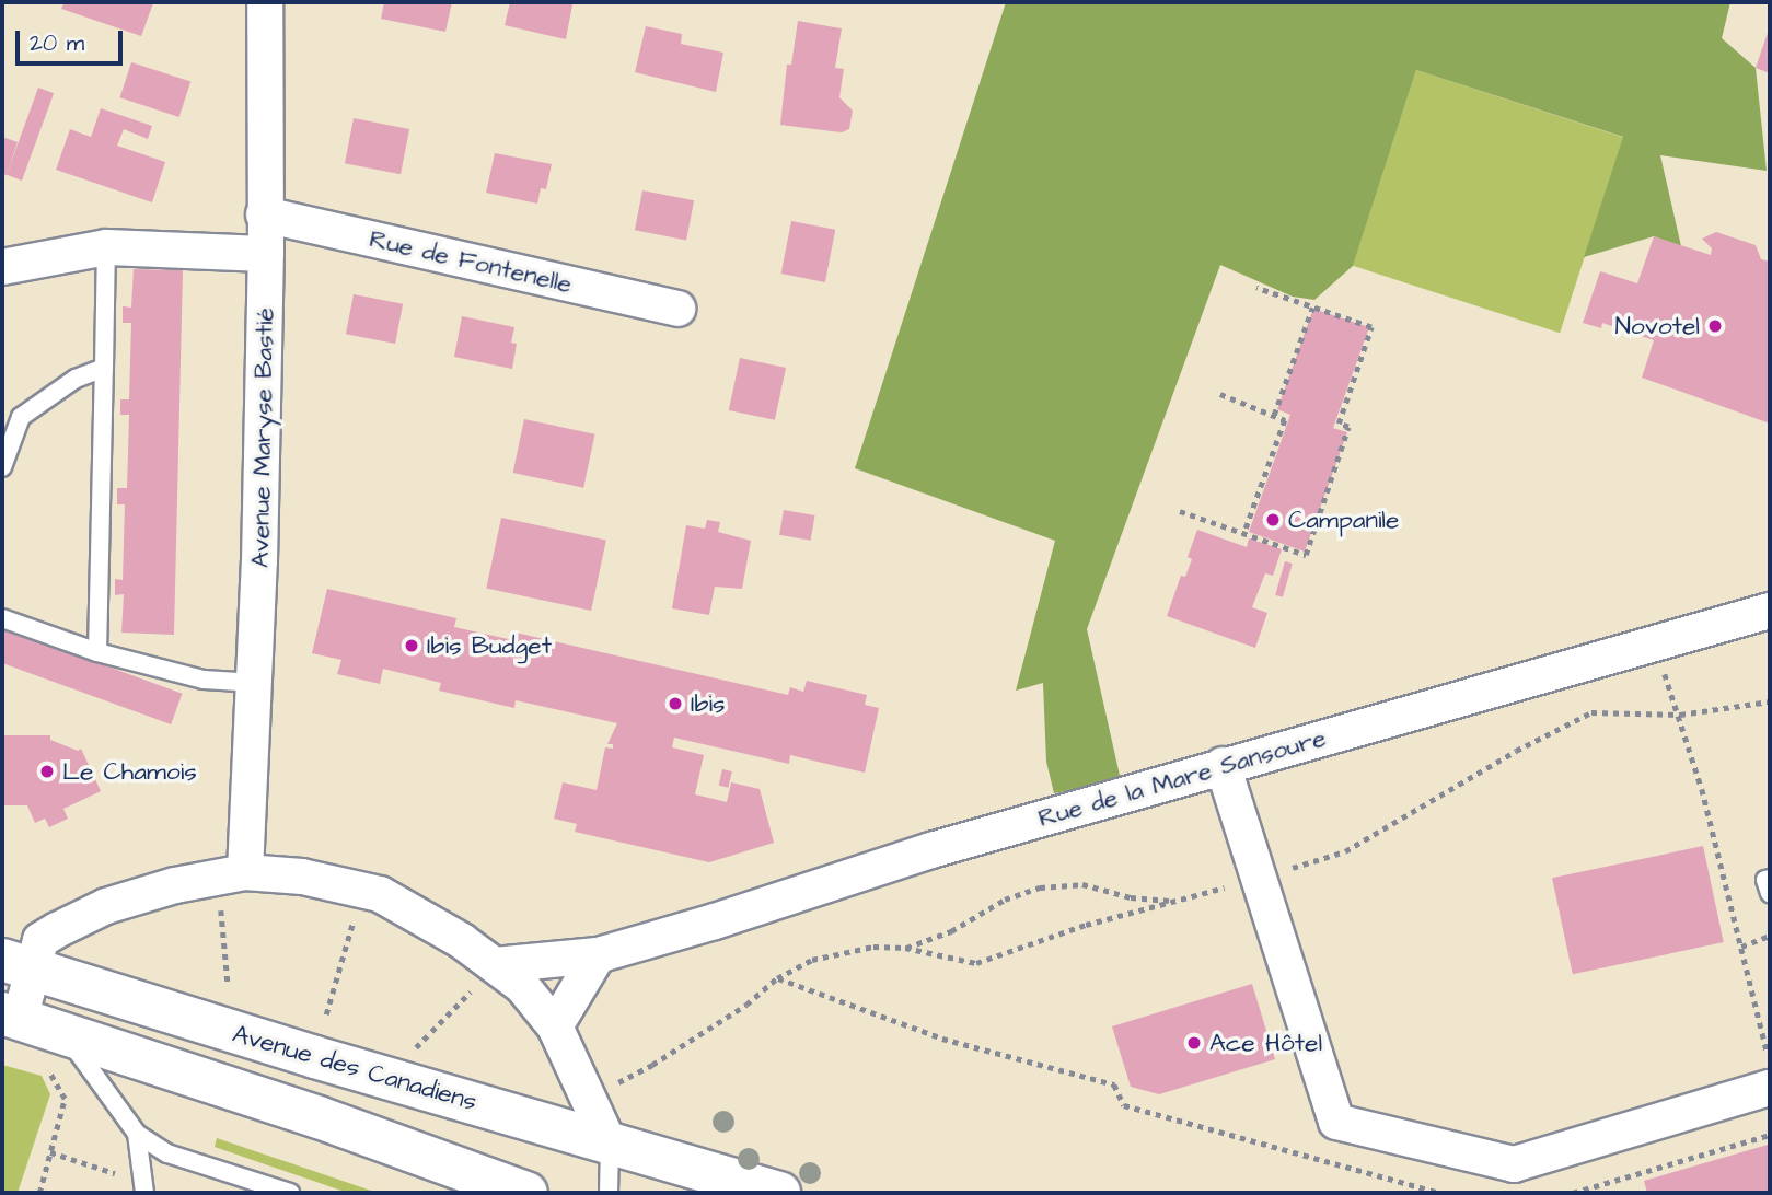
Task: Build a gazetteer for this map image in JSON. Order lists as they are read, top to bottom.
{
  "streets": {
    "main road": ["Avenue des Canadiens"],
    "street": ["Rue de Fontenelle", "Avenue Maryse Bastié", "Rue de la Mare Sansoure"]
  },
  "crossings": [
    ["Rue de Fontenelle", "Avenue Maryse Bastié"]
  ],
  "places": [
    "Novotel",
    "Campanile",
    "Ibis Budget",
    "Ibis",
    "Le Chamois",
    "Ace Hôtel"
  ],
  "scale_bar": "20 m"
}
